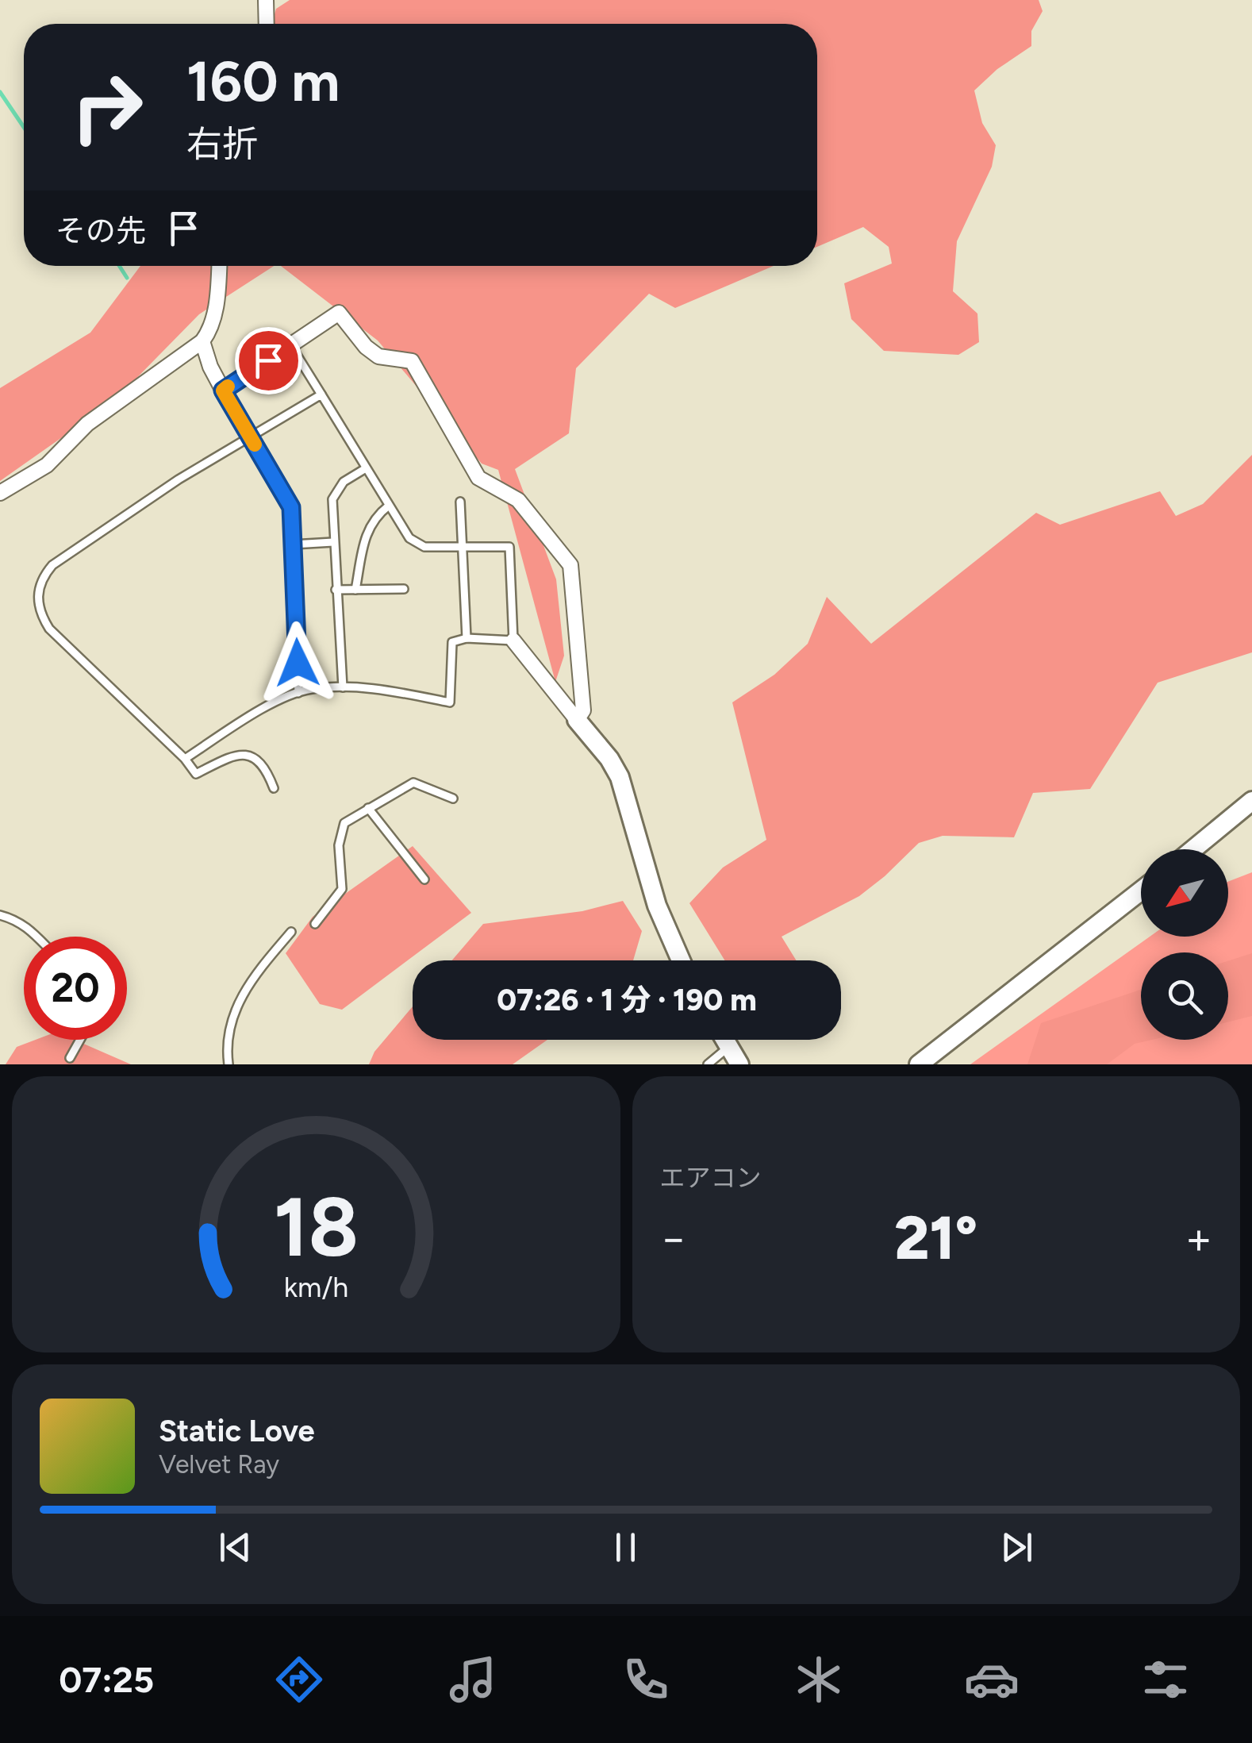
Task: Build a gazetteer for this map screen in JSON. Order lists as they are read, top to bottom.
{
  "north": "bottom left",
  "page": {
    "turn": ["160 m", "右折"],
    "then": "その先",
    "limit": "20",
    "trip": "07:26 · 1 分 · 190 m",
    "tile": "エアコン",
    "heat": ["−", "21°", "+"],
    "song": ["Static Love", "Velvet Ray"],
    "tabs": "07:25",
    "gauge": ["18", "km/h"]
  }
}
